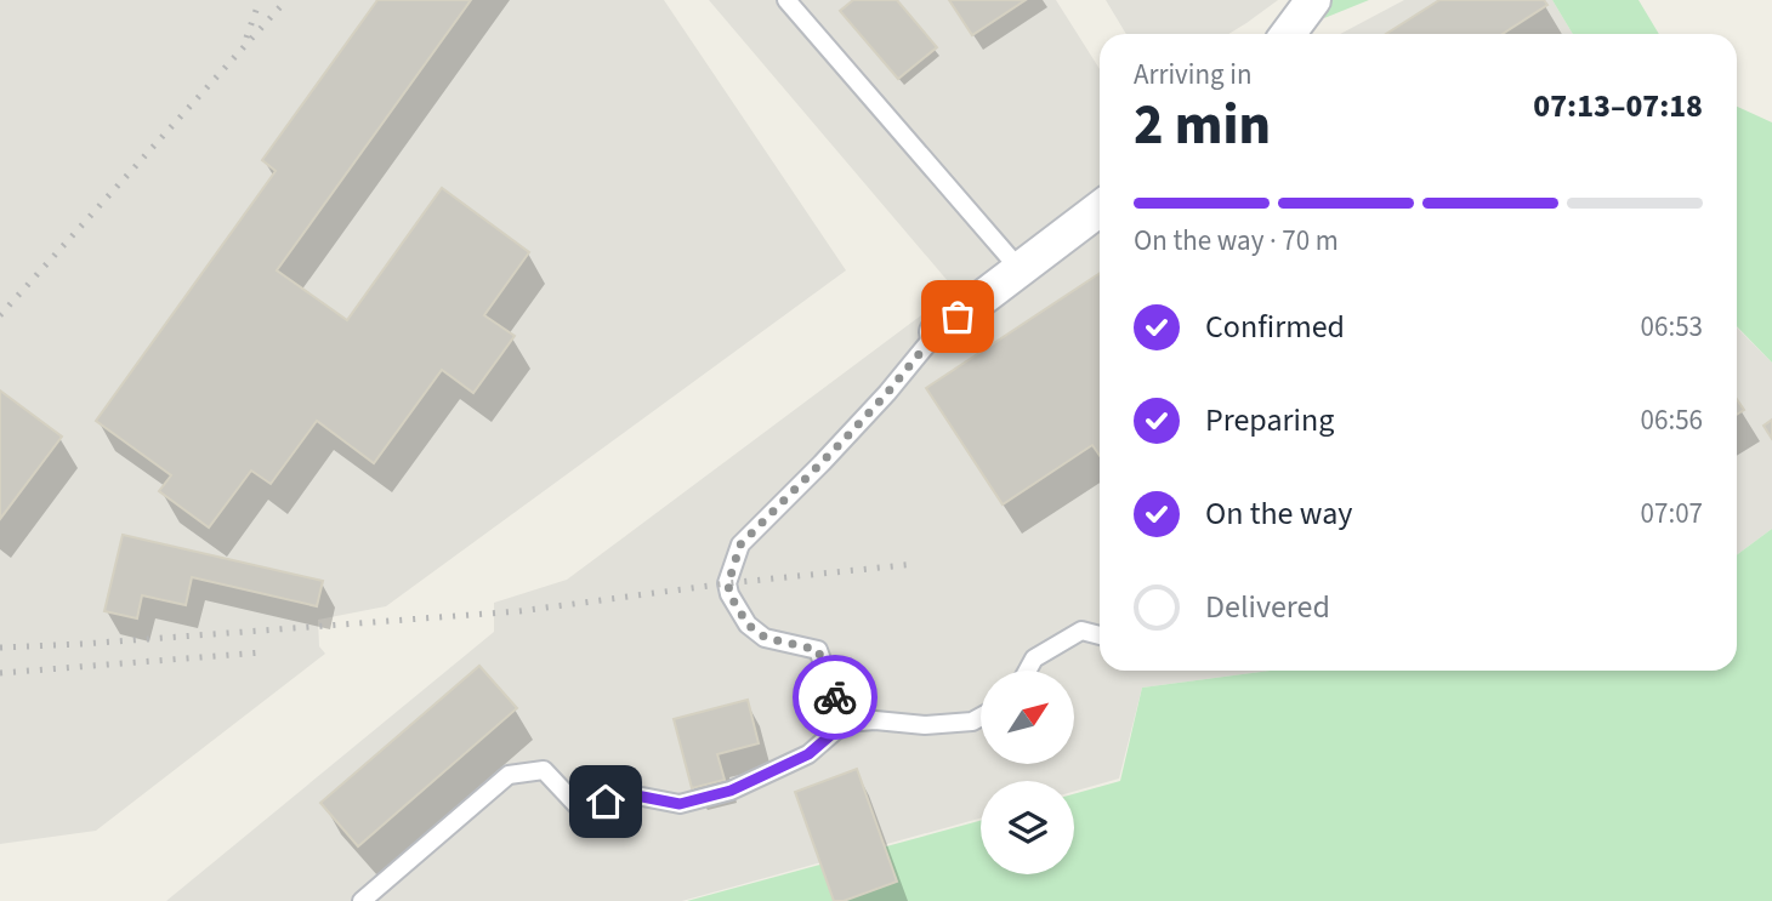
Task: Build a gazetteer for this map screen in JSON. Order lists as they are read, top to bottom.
{
  "north": "top right",
  "page": {
    "heading": ["2 min", "Arriving in", "07:13–07:18"],
    "bar": "On the way · 70 m",
    "list": [
      ["Confirmed", "06:53"],
      ["Preparing", "06:56"],
      ["On the way", "07:07"],
      "Delivered"
    ]
  }
}
